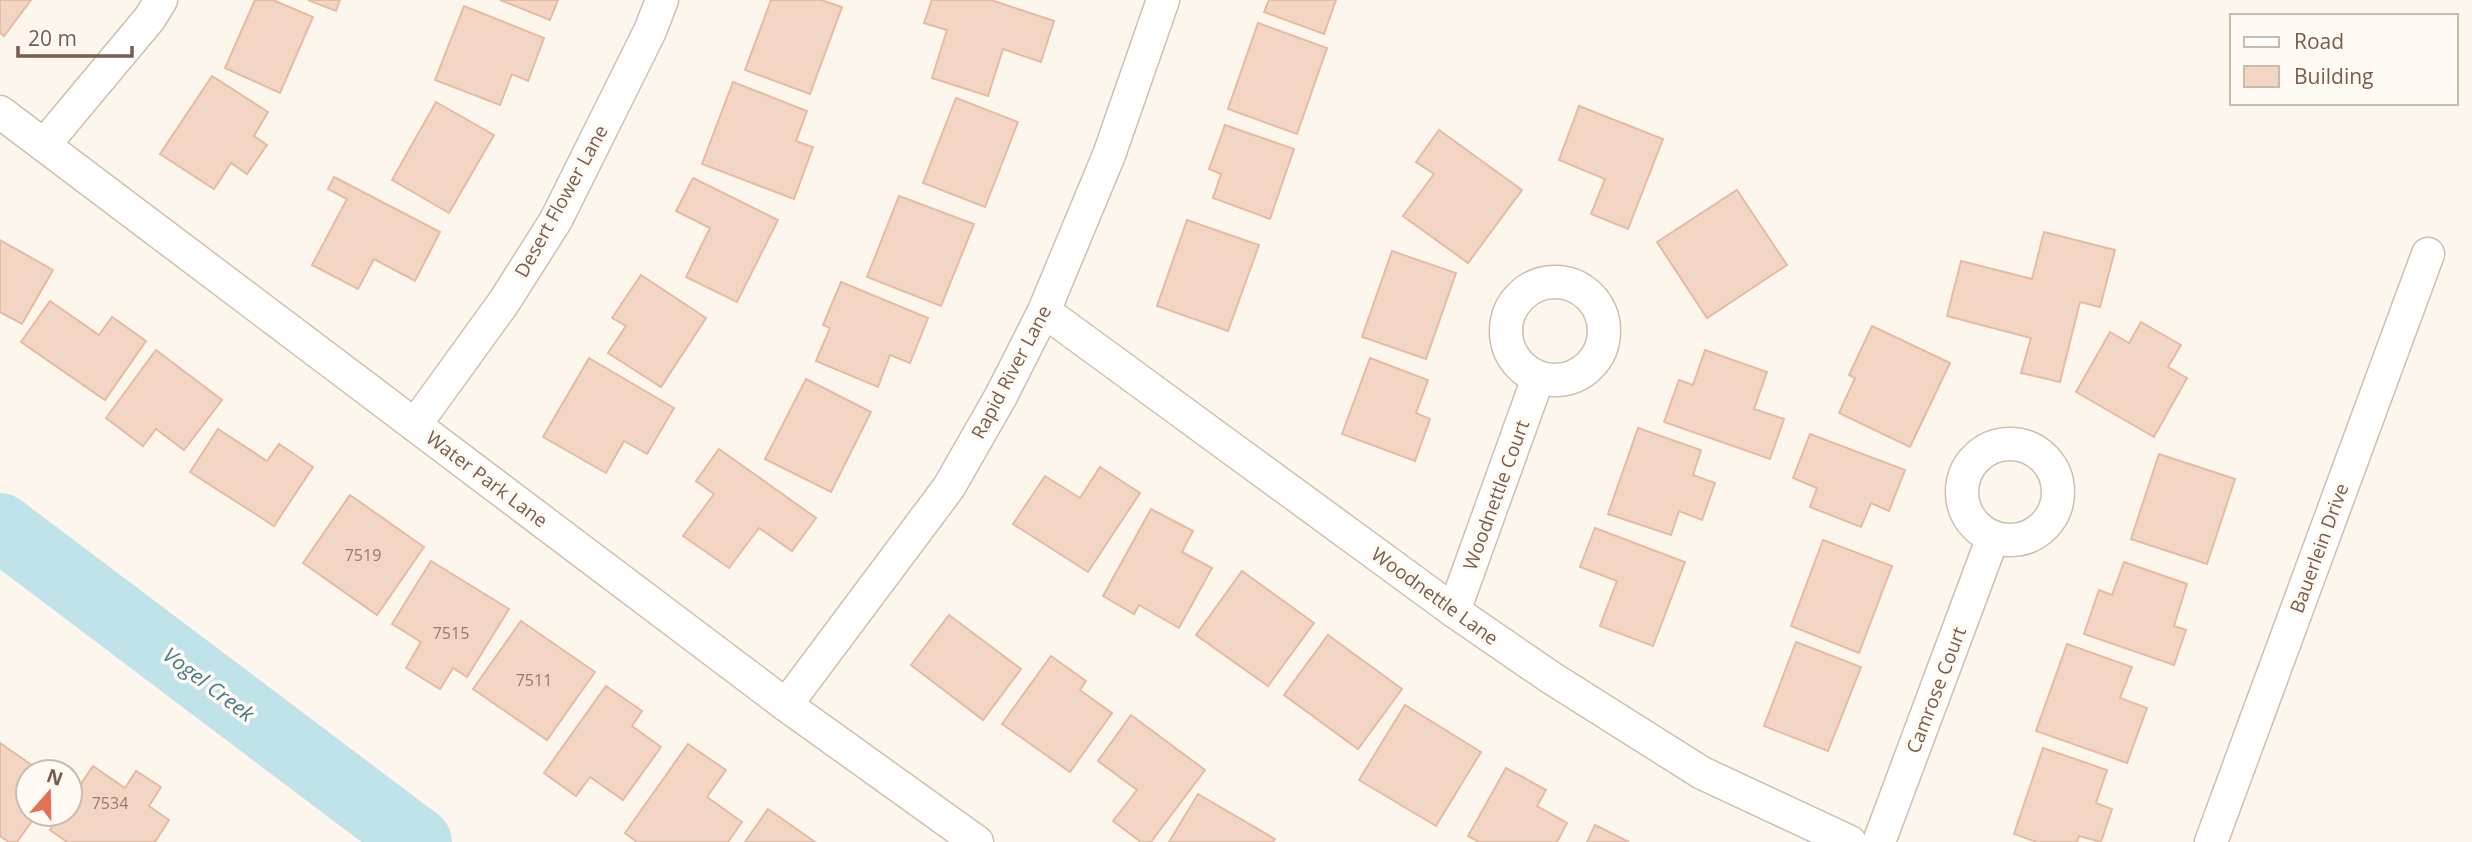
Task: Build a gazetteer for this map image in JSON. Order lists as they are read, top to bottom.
{
  "streets": {
    "street": [
      "Desert Flower Lane",
      "Rapid River Lane",
      "Water Park Lane",
      "Woodnettle Court",
      "Bauerlein Drive",
      "Woodnettle Lane",
      "Camrose Court"
    ]
  },
  "crossings": [
    ["Desert Flower Lane", "Water Park Lane"],
    ["Rapid River Lane", "Water Park Lane"],
    ["Rapid River Lane", "Woodnettle Lane"],
    ["Woodnettle Court", "Woodnettle Lane"]
  ],
  "water": ["Vogel Creek"],
  "house_numbers": [
    "7519",
    "7515",
    "7511",
    "7534"
  ],
  "legend": ["Road", "Building"],
  "scale_bar": "20 m",
  "north": "top"
}
